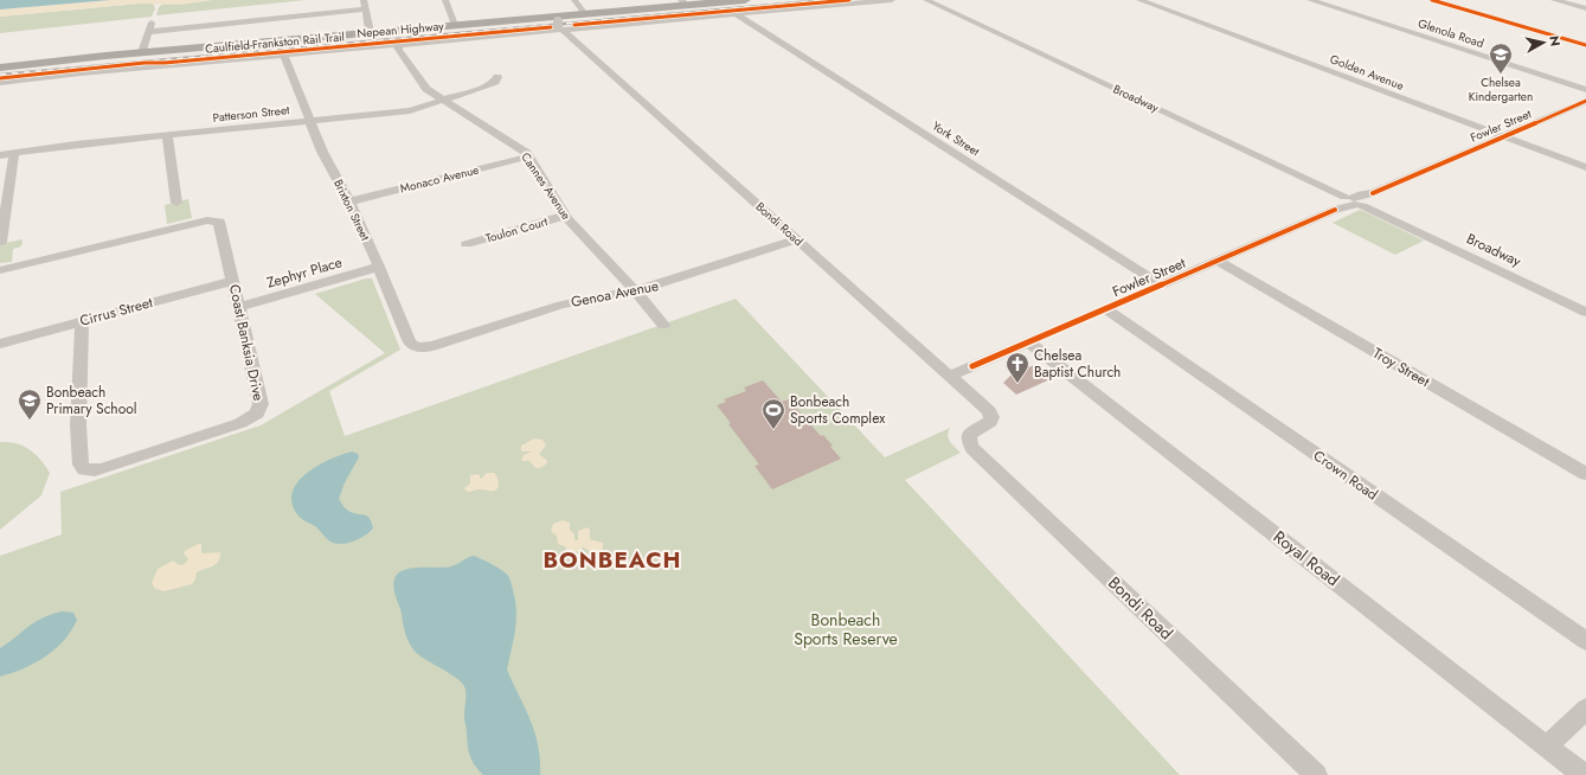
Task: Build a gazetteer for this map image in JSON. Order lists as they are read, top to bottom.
{
  "streets": {
    "highway": ["Nepean Highway"],
    "street": [
      "Glenola Road",
      "Golden Avenue",
      "Broadway",
      "Patterson Street",
      "Fowler Street",
      "York Street",
      "Monaco Avenue",
      "Cannes Avenue",
      "Brixton Street",
      "Bondi Road",
      "Toulon Court",
      "Zephyr Place",
      "Genoa Avenue",
      "Cirrus Street",
      "Coast Banksia Drive",
      "Troy Street",
      "Crown Road",
      "Royal Road"
    ],
    "cycle path": ["Caulfield-Frankston Rail Trail"]
  },
  "crossings": [
    ["Nepean Highway", "Bondi Road"],
    ["Golden Avenue", "Fowler Street"],
    ["Broadway", "Fowler Street"],
    ["Patterson Street", "Cannes Avenue"],
    ["Patterson Street", "Brixton Street"],
    ["Fowler Street", "York Street"],
    ["Fowler Street", "Bondi Road"],
    ["Fowler Street", "Troy Street"],
    ["Fowler Street", "Crown Road"],
    ["Fowler Street", "Royal Road"],
    ["Monaco Avenue", "Cannes Avenue"],
    ["Monaco Avenue", "Brixton Street"],
    ["Cannes Avenue", "Toulon Court"],
    ["Cannes Avenue", "Genoa Avenue"],
    ["Brixton Street", "Zephyr Place"],
    ["Brixton Street", "Genoa Avenue"],
    ["Bondi Road", "Genoa Avenue"],
    ["Zephyr Place", "Coast Banksia Drive"],
    ["Cirrus Street", "Coast Banksia Drive"]
  ],
  "districts": ["BONBEACH"],
  "parks": ["Bonbeach Sports Reserve"],
  "places": {
    "school or university": ["Chelsea Kindergarten", "Bonbeach Primary School"],
    "church": ["Chelsea Baptist Church"],
    "sports": ["Bonbeach Sports Complex"]
  },
  "north": "right"
}
